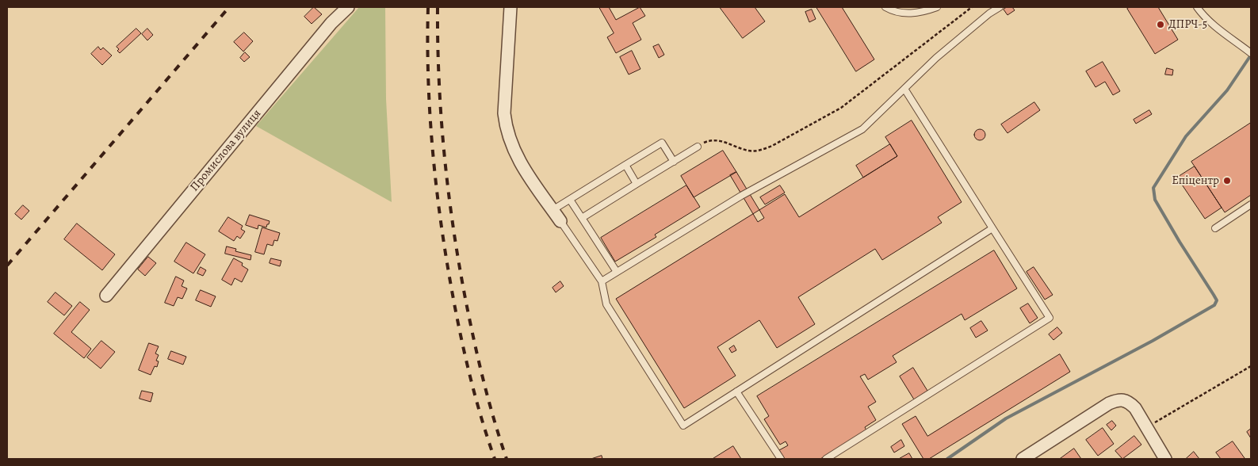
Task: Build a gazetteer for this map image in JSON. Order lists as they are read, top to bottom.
{
  "streets": {
    "street": ["Промислова вулиця"]
  },
  "places": ["ДПРЧ-5", "Епіцентр"]
}
